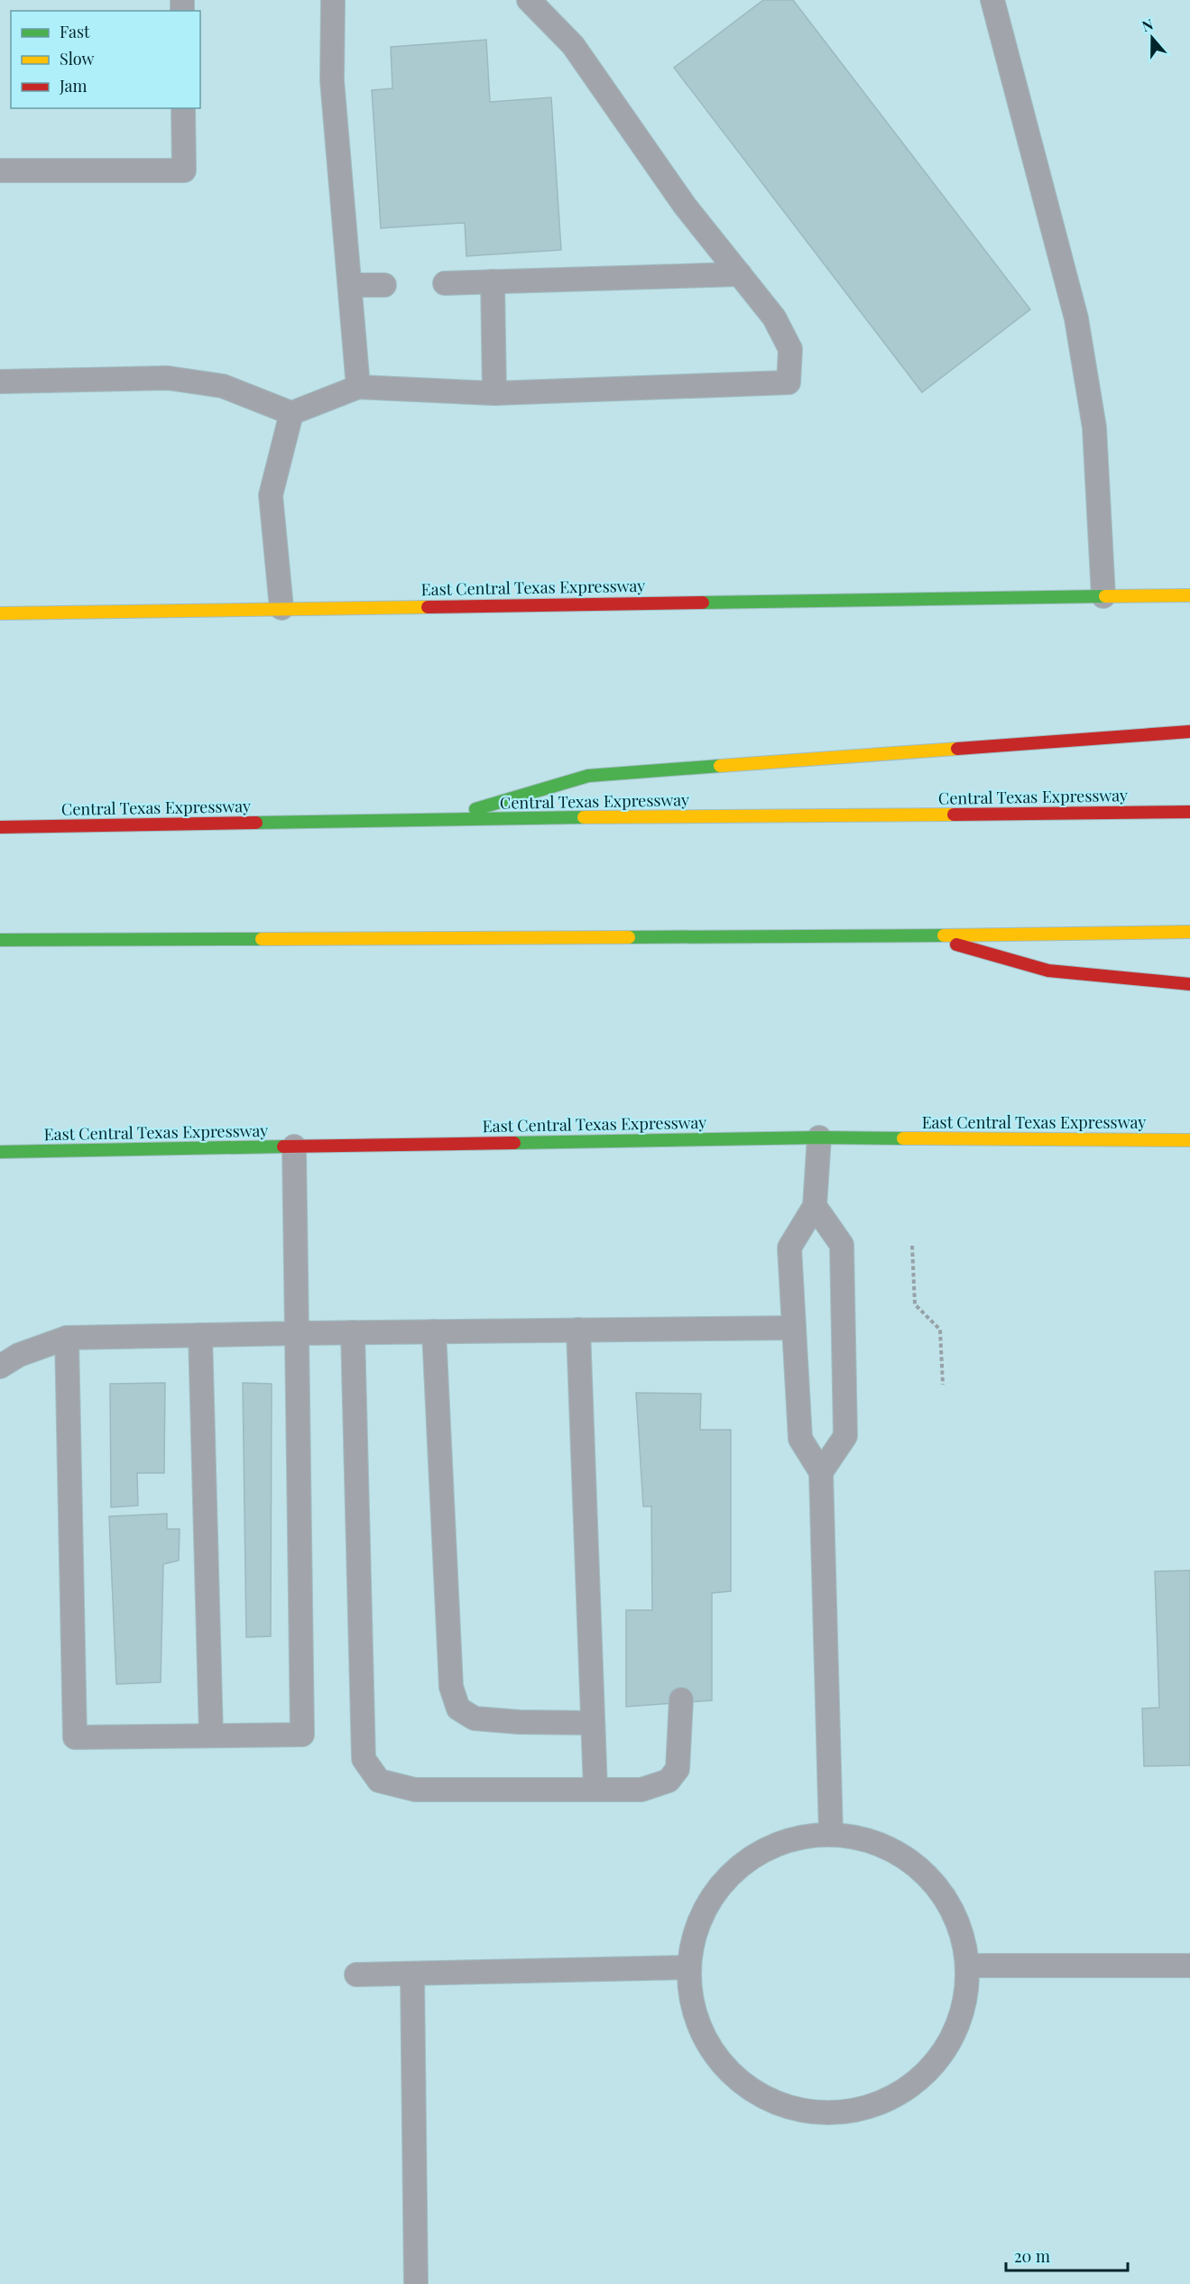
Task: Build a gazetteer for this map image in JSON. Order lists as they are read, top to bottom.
{
  "streets": {
    "main road": ["East Central Texas Expressway", "Central Texas Expressway"]
  },
  "legend": ["Fast", "Slow", "Jam"],
  "scale_bar": "20 m",
  "north": "top"
}
